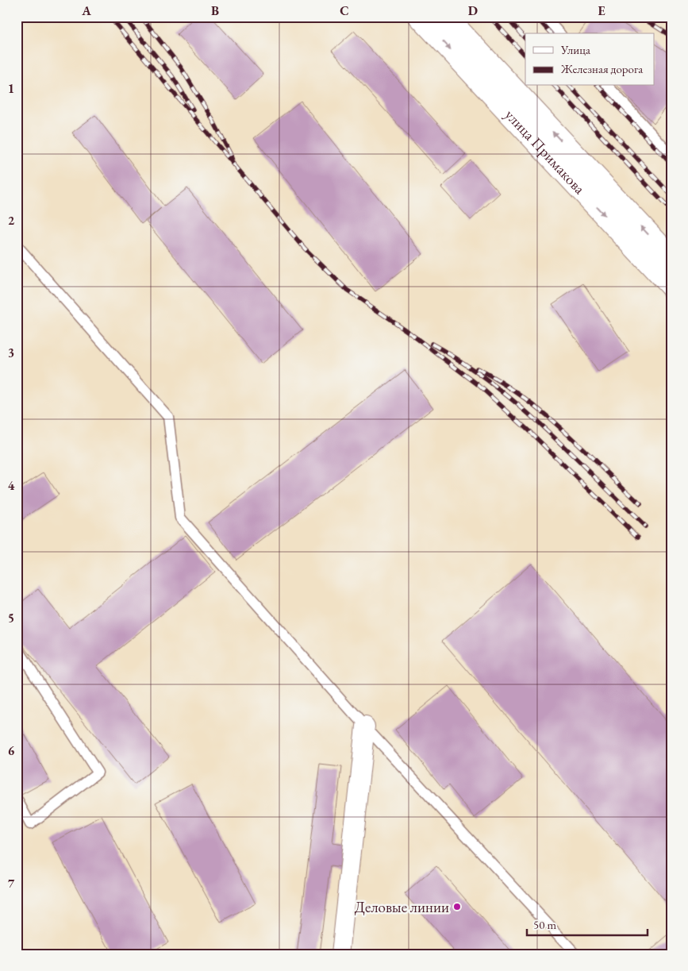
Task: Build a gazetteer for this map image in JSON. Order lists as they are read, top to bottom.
{
  "streets": {
    "main road": ["улица Примакова"]
  },
  "places": ["Деловые линии"],
  "legend": ["Улица", "Железная дорога"],
  "scale_bar": "50 m",
  "grid": {
    "columns": [
      "A",
      "B",
      "C",
      "D",
      "E"
    ],
    "rows": [
      "1",
      "2",
      "3",
      "4",
      "5",
      "6",
      "7"
    ]
  }
}
